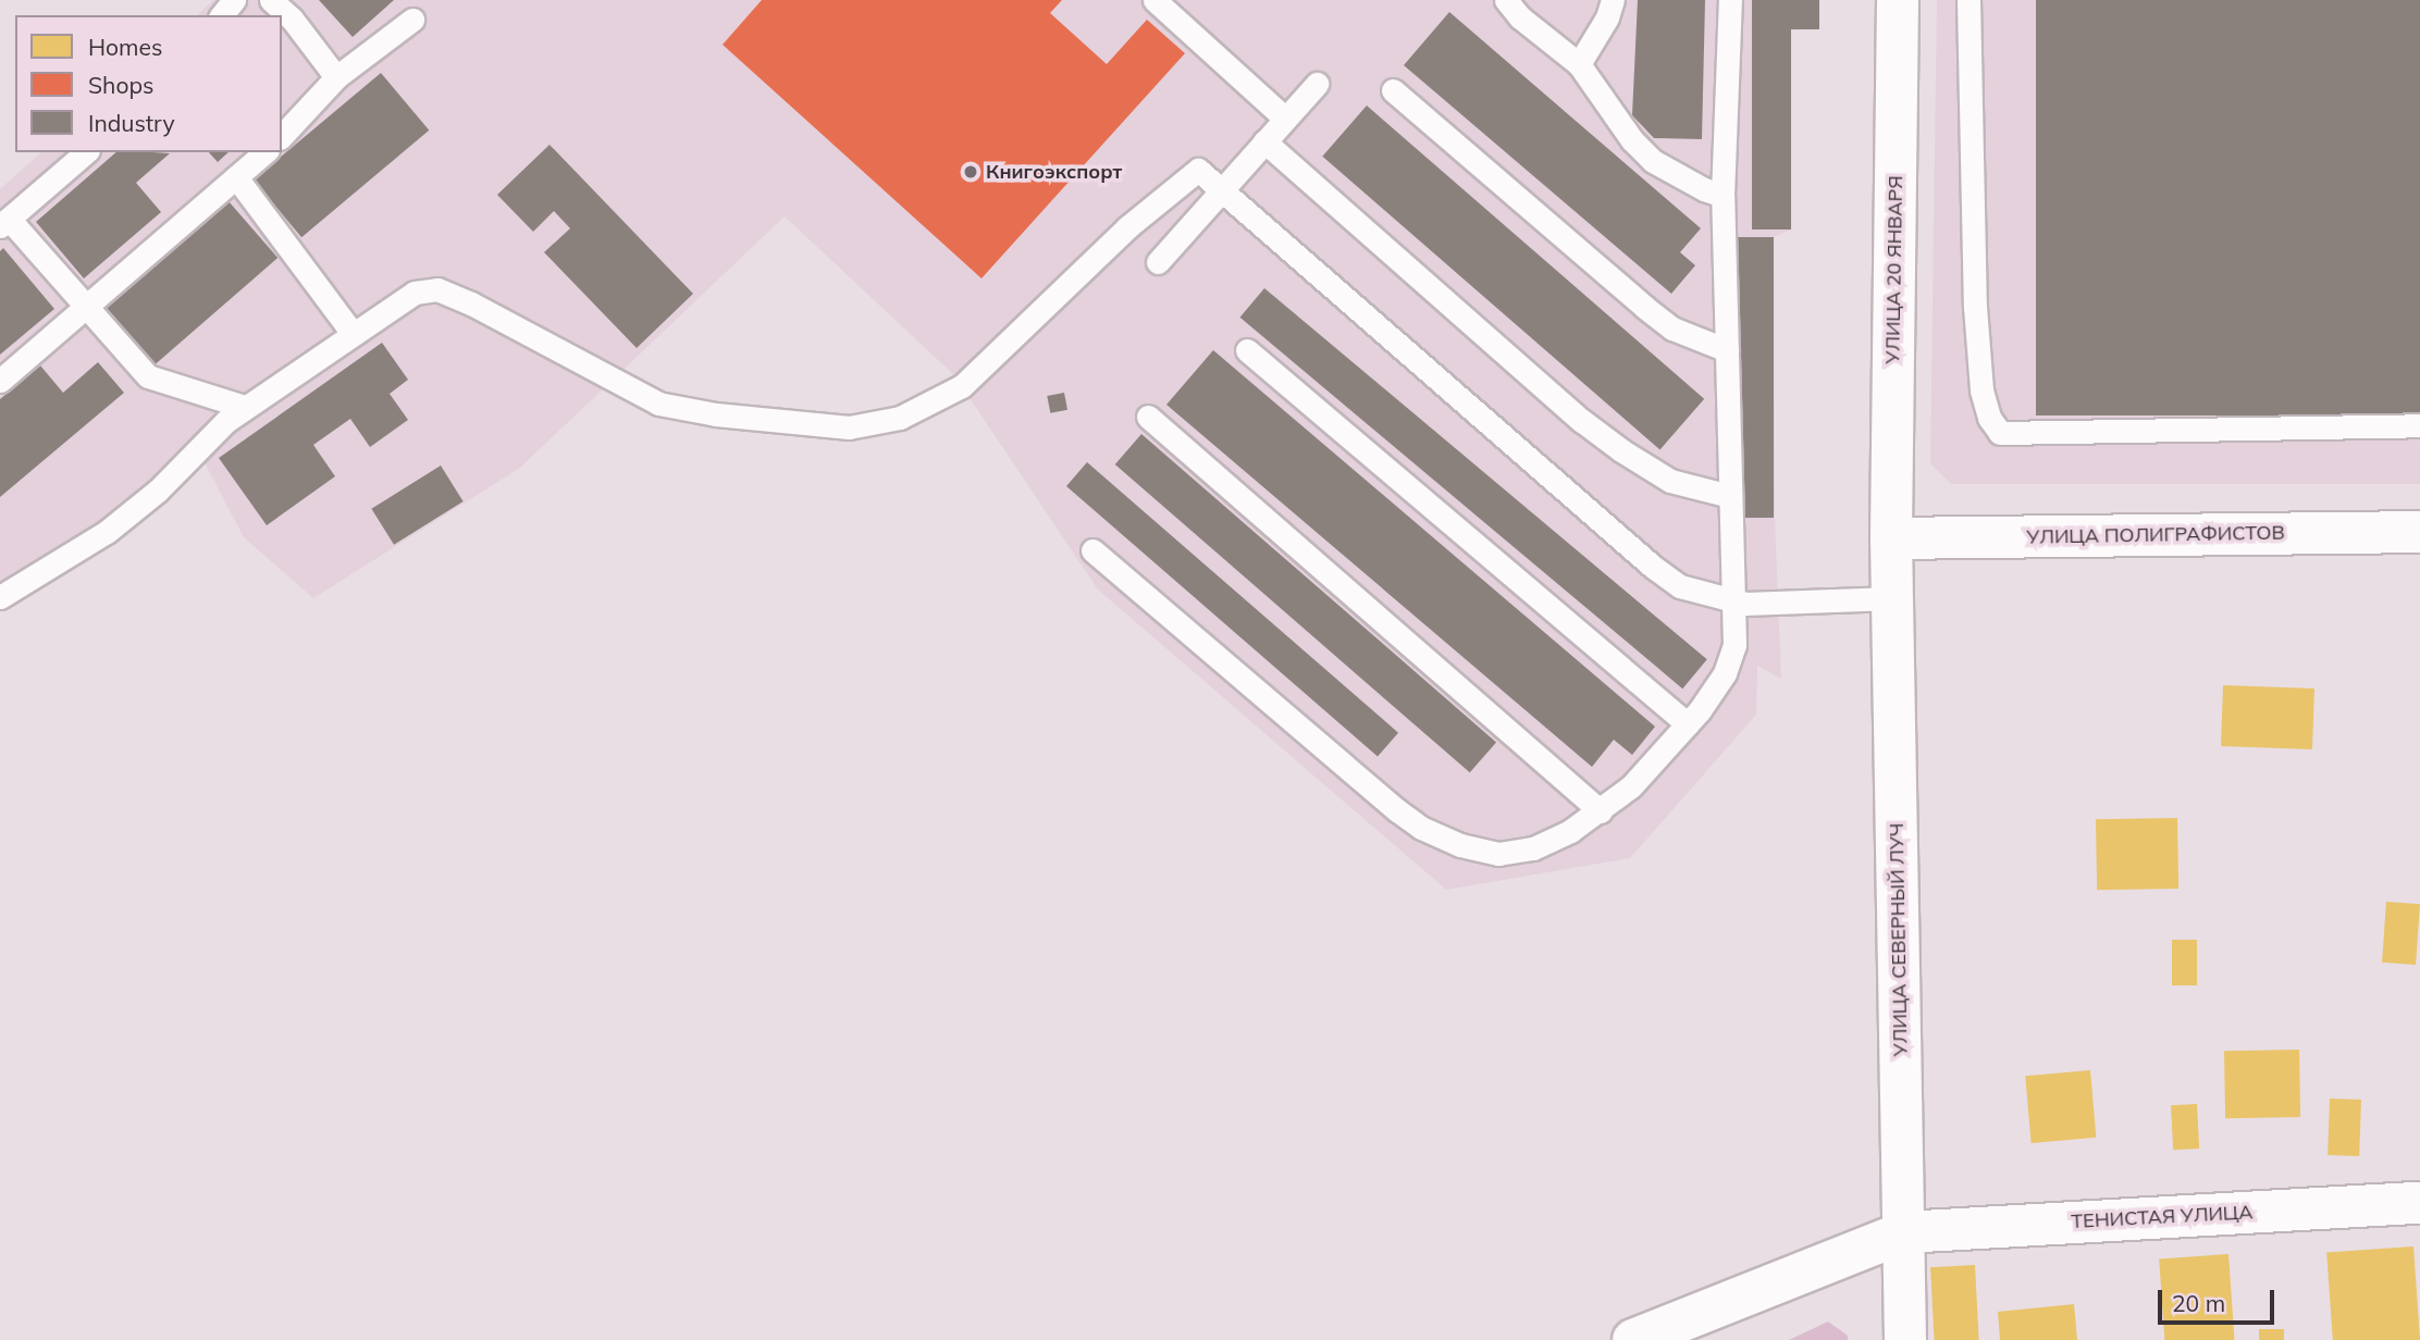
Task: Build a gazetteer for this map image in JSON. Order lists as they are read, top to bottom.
{
  "streets": {
    "street": [
      "УЛИЦА 20 ЯНВАРЯ",
      "УЛИЦА ПОЛИГРАФИСТОВ",
      "УЛИЦА СЕВЕРНЫЙ ЛУЧ",
      "ТЕНИСТАЯ УЛИЦА"
    ]
  },
  "crossings": [
    ["УЛИЦА 20 ЯНВАРЯ", "УЛИЦА ПОЛИГРАФИСТОВ"],
    ["УЛИЦА 20 ЯНВАРЯ", "УЛИЦА СЕВЕРНЫЙ ЛУЧ"],
    ["УЛИЦА ПОЛИГРАФИСТОВ", "УЛИЦА СЕВЕРНЫЙ ЛУЧ"],
    ["УЛИЦА СЕВЕРНЫЙ ЛУЧ", "ТЕНИСТАЯ УЛИЦА"]
  ],
  "places": ["Книгоэкспорт"],
  "legend": ["Homes", "Shops", "Industry"],
  "scale_bar": "20 m"
}
